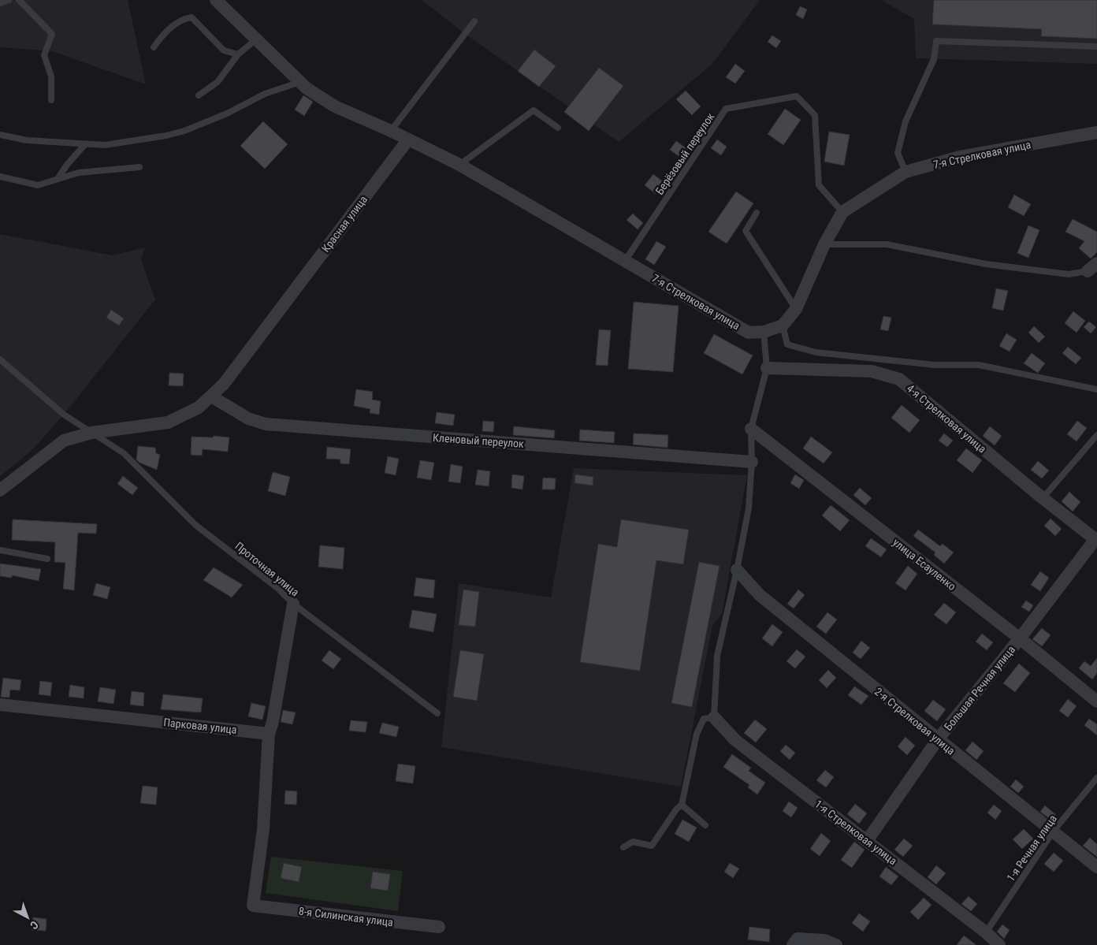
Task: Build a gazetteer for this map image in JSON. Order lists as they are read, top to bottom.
{
  "streets": {
    "street": [
      "7-я Стрелковая улица",
      "Красная улица",
      "4-я Стрелковая улица",
      "Кленовый переулок",
      "улица Есауленко",
      "Большая Речная улица",
      "2-я Стрелковая улица",
      "Парковая улица",
      "1-я Стрелковая улица",
      "8-я Силинская улица"
    ],
    "lane": ["Берёзовый переулок", "Проточная улица", "1-я Речная улица"]
  },
  "crossings": [
    ["Берёзовый переулок", "7-я Стрелковая улица"],
    ["7-я Стрелковая улица", "Красная улица"],
    ["Красная улица", "Кленовый переулок"],
    ["Красная улица", "Проточная улица"],
    ["4-я Стрелковая улица", "Большая Речная улица"],
    ["улица Есауленко", "Большая Речная улица"],
    ["Большая Речная улица", "2-я Стрелковая улица"],
    ["Большая Речная улица", "1-я Стрелковая улица"],
    ["2-я Стрелковая улица", "1-я Речная улица"],
    ["Парковая улица", "8-я Силинская улица"],
    ["1-я Стрелковая улица", "1-я Речная улица"]
  ],
  "north": "bottom right"
}
